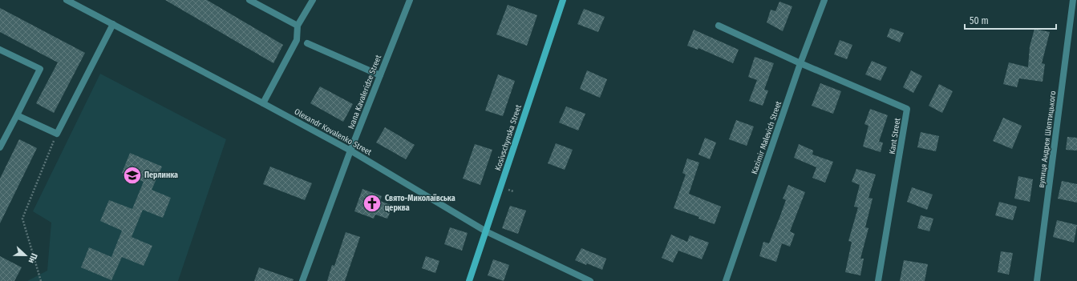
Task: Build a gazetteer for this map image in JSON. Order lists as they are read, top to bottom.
{
  "streets": {
    "street": [
      "Ivana Kavaleridze Street",
      "Olexandr Kovalenko Street",
      "Kant Street",
      "Kosivschynska Street",
      "Kazimir Malevich Street",
      "вулиця Андрея Шептицького"
    ]
  },
  "crossings": [
    ["Ivana Kavaleridze Street", "Olexandr Kovalenko Street"],
    ["Olexandr Kovalenko Street", "Kosivschynska Street"],
    ["Kant Street", "Kazimir Malevich Street"]
  ],
  "places": {
    "school or university": ["Перлинка"],
    "church": ["Свято-Миколаївська церква"]
  },
  "scale_bar": "50 m",
  "north": "right"
}
